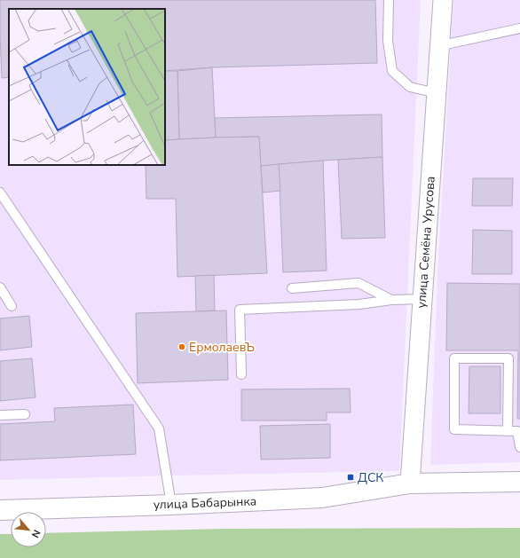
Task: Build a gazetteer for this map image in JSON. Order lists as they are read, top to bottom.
{
  "streets": {
    "street": ["улица Семёна Урусова", "улица Бабарынка"]
  },
  "crossings": [
    ["улица Семёна Урусова", "улица Бабарынка"]
  ],
  "places": {
    "other": ["ЕрмолаевЪ"],
    "transit": ["ДСК"]
  },
  "north": "bottom right"
}
